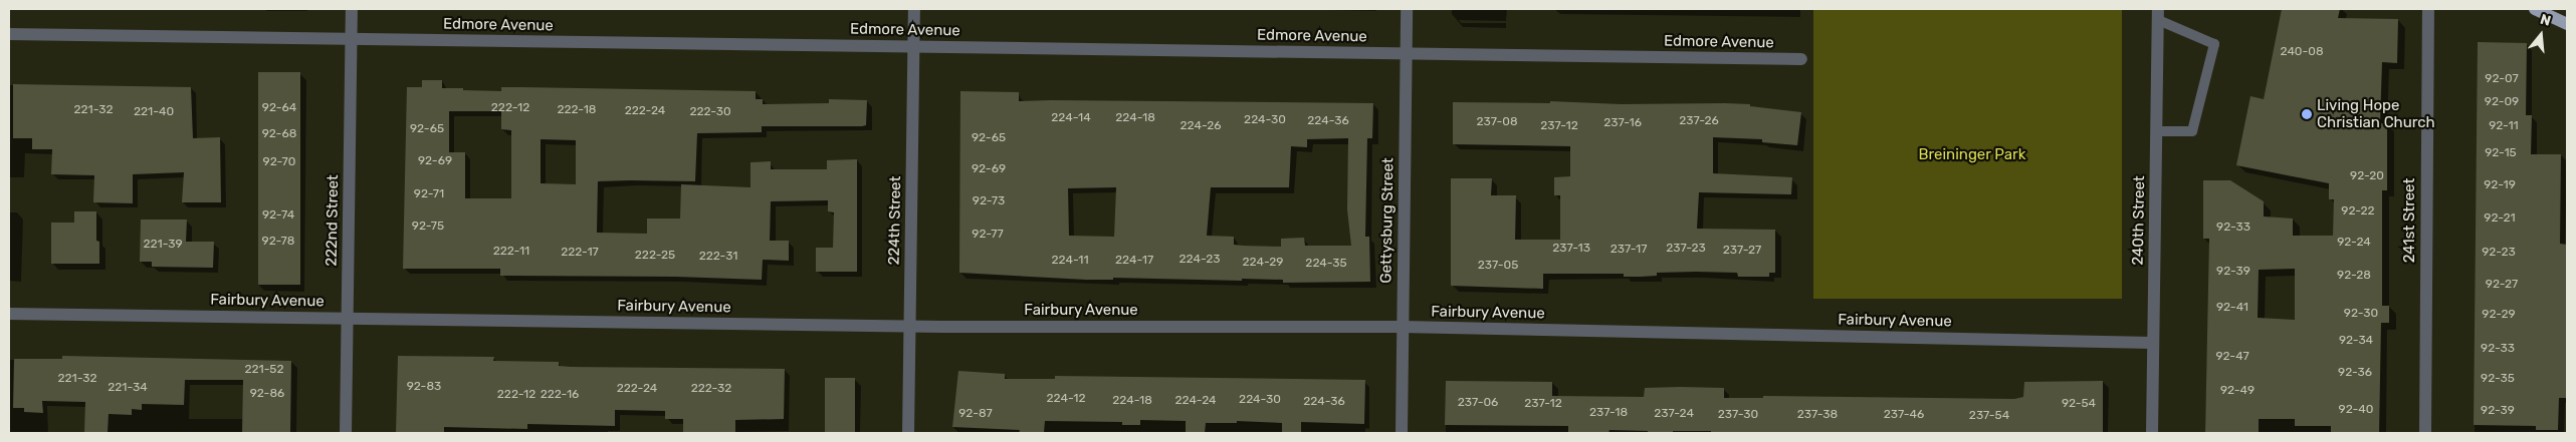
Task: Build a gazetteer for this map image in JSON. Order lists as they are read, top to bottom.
{
  "streets": {
    "street": [
      "Edmore Avenue",
      "222nd Street",
      "224th Street",
      "Gettysburg Street",
      "240th Street",
      "241st Street",
      "Fairbury Avenue"
    ]
  },
  "crossings": [
    ["Edmore Avenue", "222nd Street"],
    ["Edmore Avenue", "224th Street"],
    ["Edmore Avenue", "Gettysburg Street"],
    ["222nd Street", "Fairbury Avenue"],
    ["224th Street", "Fairbury Avenue"],
    ["Gettysburg Street", "Fairbury Avenue"],
    ["240th Street", "Fairbury Avenue"]
  ],
  "parks": ["Breininger Park"],
  "places": ["Living Hope Christian Church"],
  "house_numbers": [
    "240-08",
    "92-07",
    "92-09",
    "92-64",
    "222-12",
    "221-32",
    "222-18",
    "222-24",
    "221-40",
    "222-30",
    "224-14",
    "224-18",
    "224-30",
    "224-36",
    "237-26",
    "237-08",
    "237-16",
    "224-26",
    "237-12",
    "92-11",
    "92-65",
    "92-68",
    "92-65",
    "92-15",
    "92-69",
    "92-70",
    "92-69",
    "92-20",
    "92-19",
    "92-71",
    "92-73",
    "92-22",
    "92-74",
    "92-21",
    "92-75",
    "92-33",
    "92-77",
    "92-78",
    "92-24",
    "221-39",
    "237-13",
    "237-23",
    "237-17",
    "237-27",
    "222-11",
    "222-17",
    "92-23",
    "222-25",
    "222-31",
    "224-23",
    "224-11",
    "224-17",
    "224-29",
    "224-35",
    "237-05",
    "92-39",
    "92-28",
    "92-27",
    "92-41",
    "92-30",
    "92-29",
    "92-34",
    "92-33",
    "92-47",
    "221-52",
    "92-36",
    "221-32",
    "92-35",
    "92-83",
    "221-34",
    "222-24",
    "222-32",
    "92-49",
    "92-86",
    "222-12",
    "222-16",
    "224-12",
    "224-30",
    "224-18",
    "224-24",
    "224-36",
    "237-06",
    "237-12",
    "92-54",
    "92-40",
    "92-39",
    "237-18",
    "92-87",
    "237-24",
    "237-30",
    "237-38",
    "237-46",
    "237-54"
  ],
  "north": "top"
}
